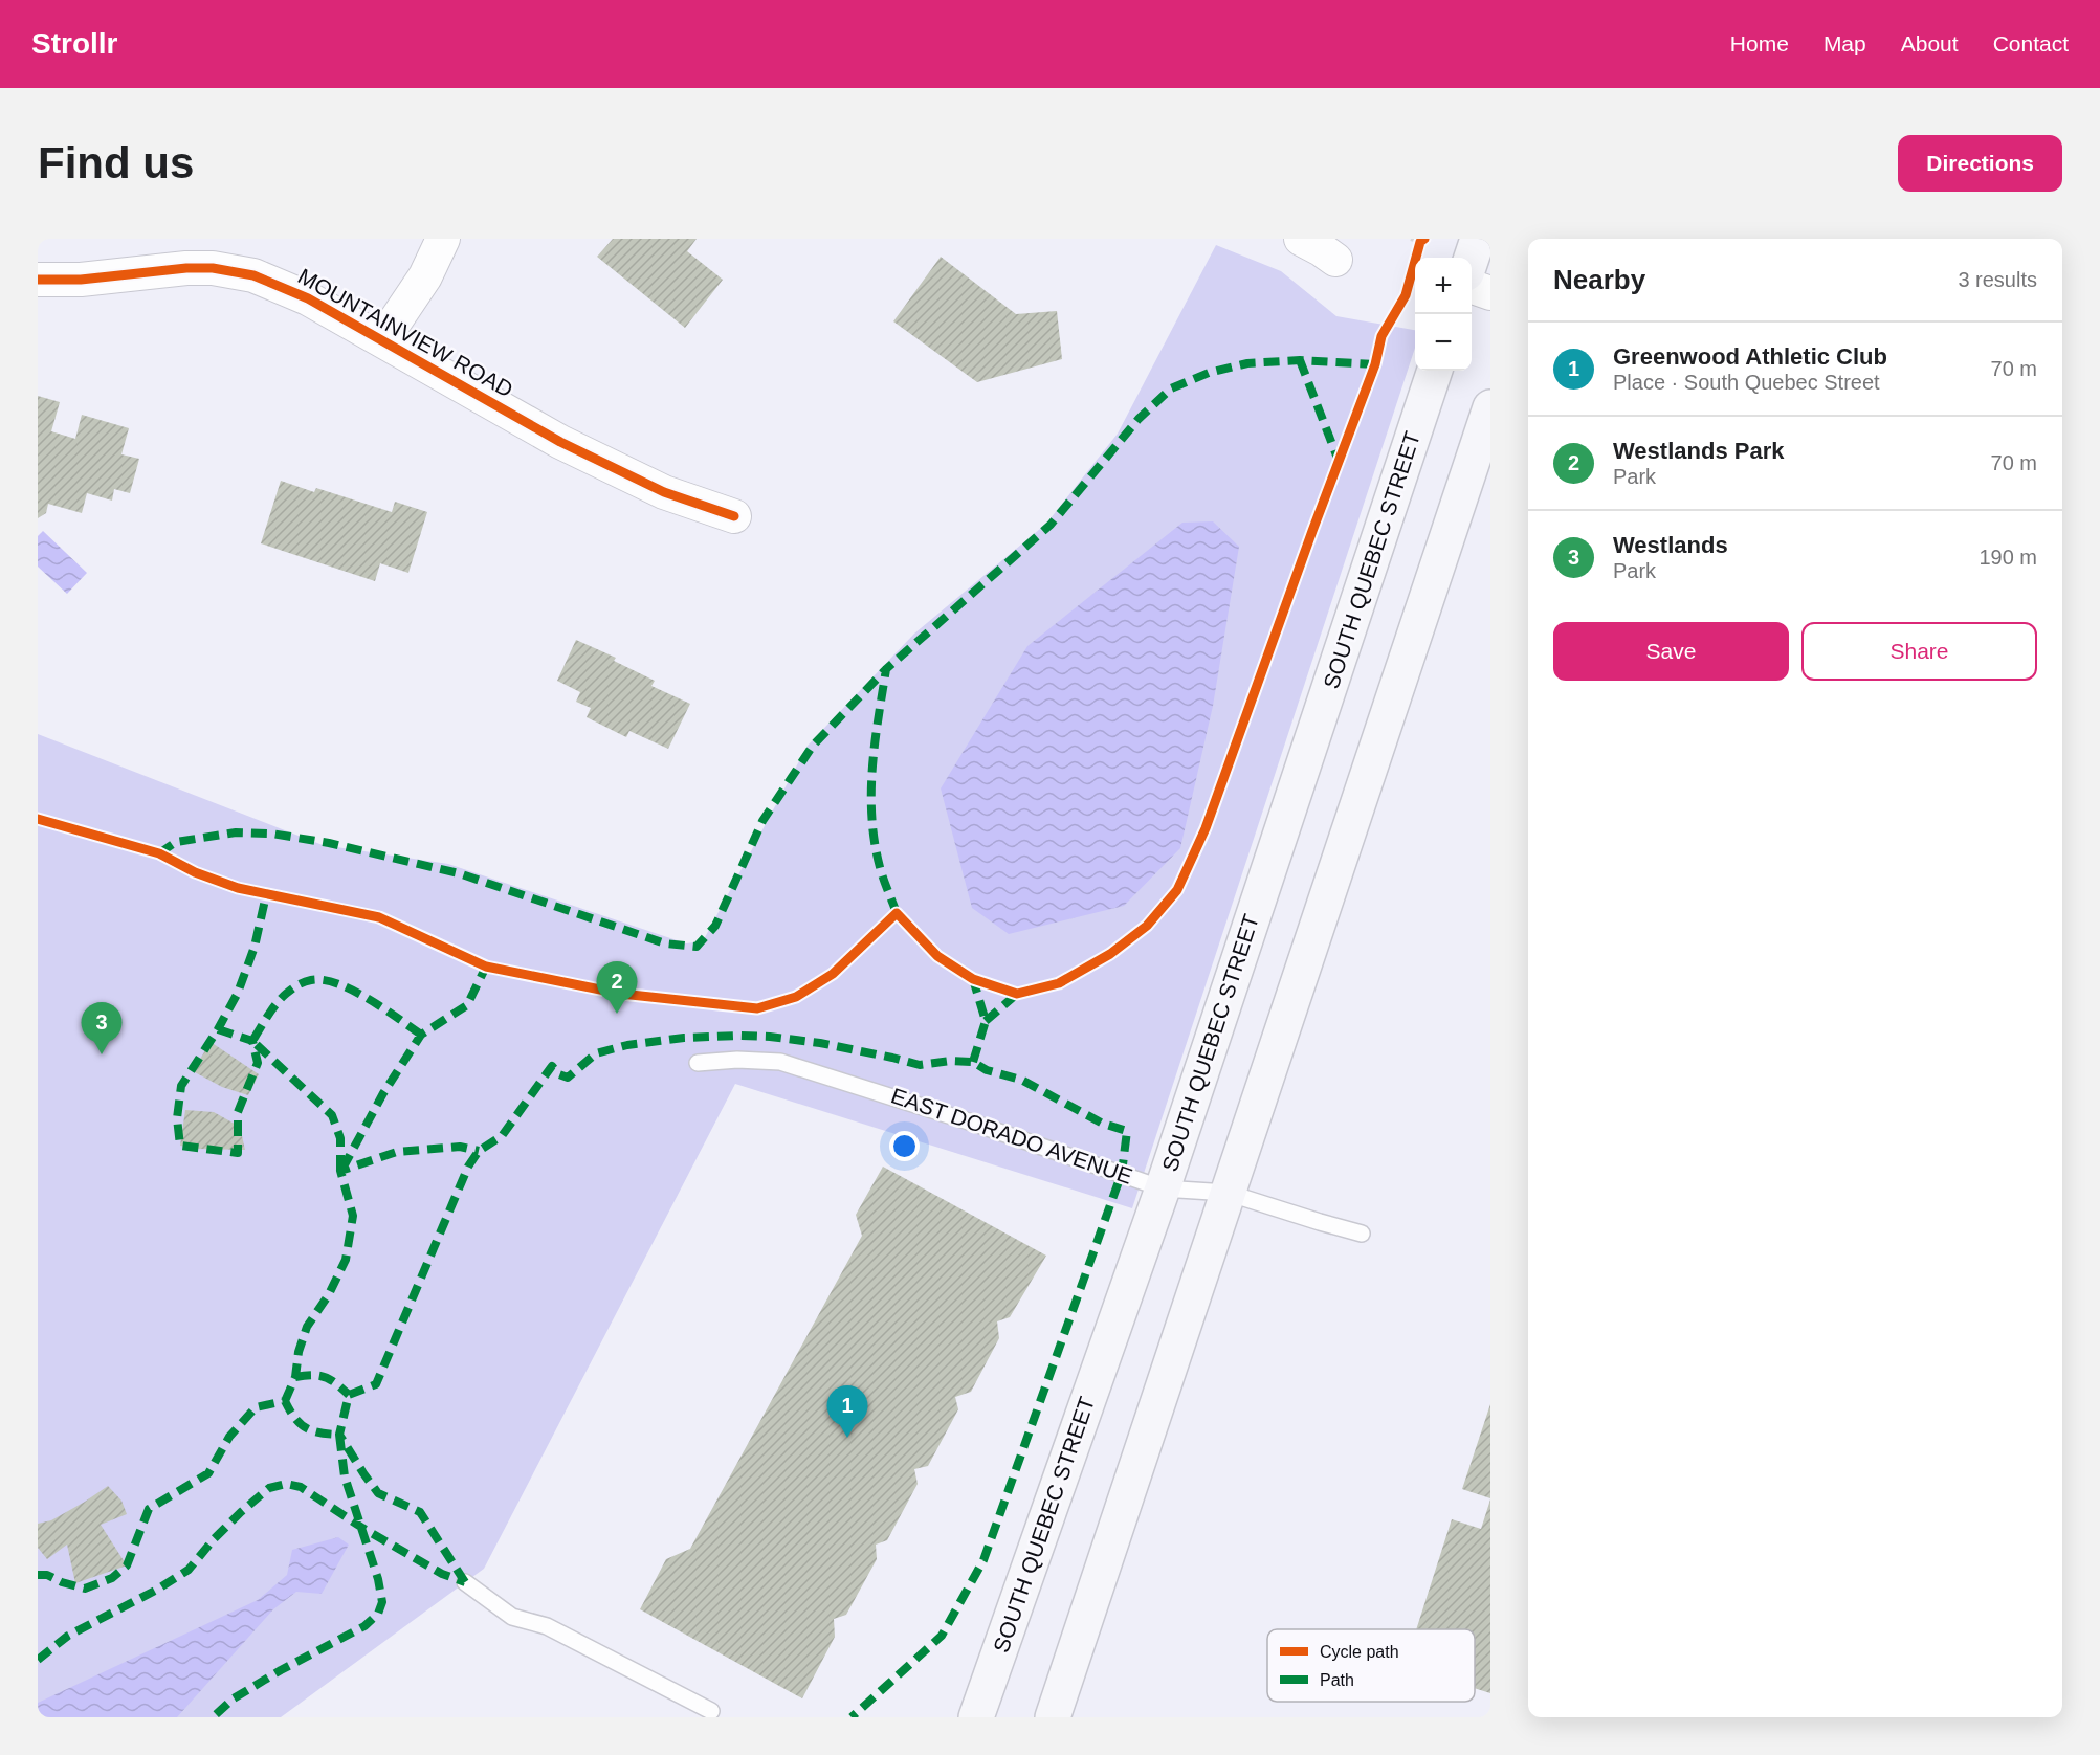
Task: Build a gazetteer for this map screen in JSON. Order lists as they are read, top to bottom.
{
  "streets": {
    "main road": ["SOUTH QUEBEC STREET"],
    "street": ["MOUNTAINVIEW ROAD"],
    "lane": ["EAST DORADO AVENUE"]
  },
  "crossings": [
    ["SOUTH QUEBEC STREET", "EAST DORADO AVENUE"]
  ],
  "legend": ["Cycle path", "Path"],
  "page": {
    "header": "Strollr",
    "nav": [
      "Home",
      "Map",
      "About",
      "Contact"
    ],
    "buttons": [
      "Directions",
      ["Save", "Share"]
    ],
    "title": "Find us",
    "heading": ["Nearby", "3 results"],
    "map_buttons": ["+", "−"],
    "list": [
      {
        "mark": "1",
        "name": "Greenwood Athletic Club",
        "note": "Place · South Quebec Street",
        "value": "70 m"
      },
      {
        "mark": "2",
        "name": "Westlands Park",
        "note": "Park",
        "value": "70 m"
      },
      {
        "mark": "3",
        "name": "Westlands",
        "note": "Park",
        "value": "190 m"
      }
    ],
    "pins": ["2", "3", "1"]
  }
}
